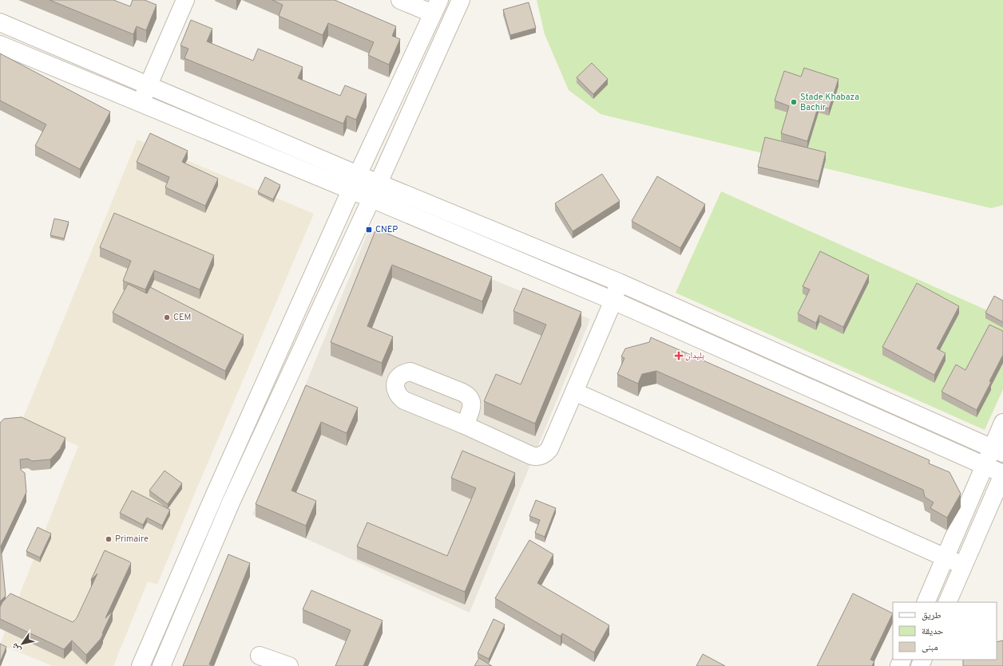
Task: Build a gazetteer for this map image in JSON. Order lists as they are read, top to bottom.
{
  "places": {
    "other": ["Stade Khabaza Bachir", "CEM", "Primaire"],
    "transit": ["CNEP"],
    "health": ["بليدان"]
  },
  "legend": ["طريق", "حديقة", "مبنى"],
  "north": "bottom left"
}
